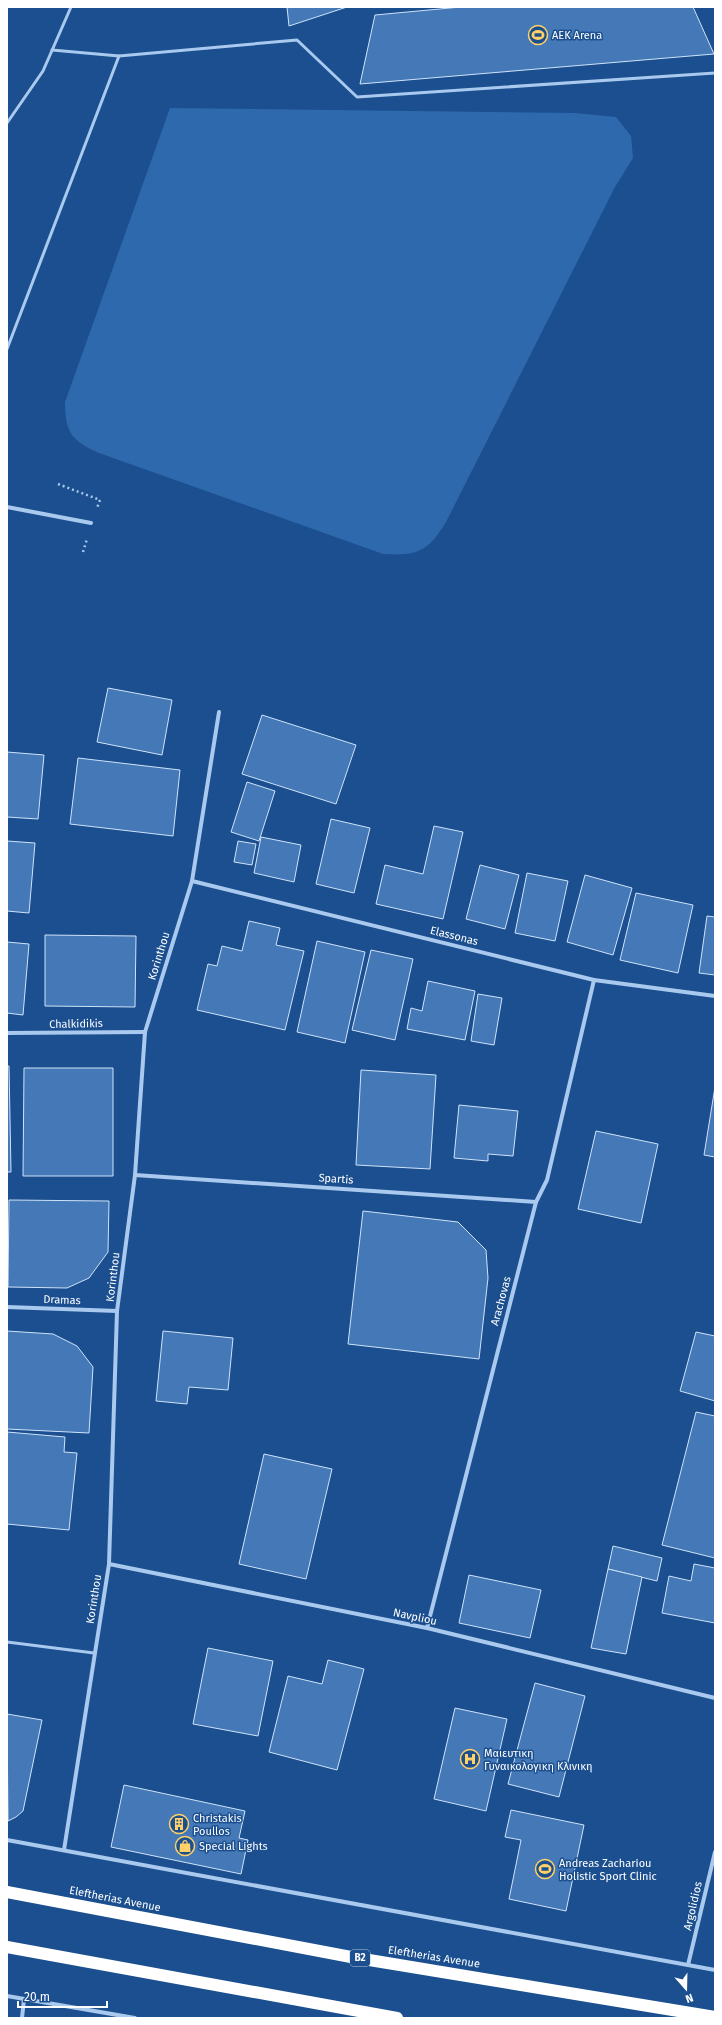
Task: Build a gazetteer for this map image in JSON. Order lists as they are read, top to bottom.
{
  "streets": {
    "highway": ["Eleftherias Avenue", "B2"],
    "street": [
      "Elassonas",
      "Korinthou",
      "Chalkidikis",
      "Spartis",
      "Dramas",
      "Arachovas",
      "Navpliou",
      "Argolidios"
    ]
  },
  "crossings": [
    ["Elassonas", "Korinthou"],
    ["Elassonas", "Arachovas"],
    ["Korinthou", "Chalkidikis"],
    ["Korinthou", "Spartis"],
    ["Korinthou", "Dramas"],
    ["Korinthou", "Navpliou"],
    ["Spartis", "Arachovas"],
    ["Arachovas", "Navpliou"]
  ],
  "places": {
    "sports": ["AEK Arena", "Andreas Zachariou Holistic Sport Clinic"],
    "hospital": ["Μαιευτικη Γυναικολογικη Κλινικη"],
    "building": ["Christakis Poullos"],
    "shop": ["Special Lights"]
  },
  "scale_bar": "20 m",
  "north": "bottom"
}
